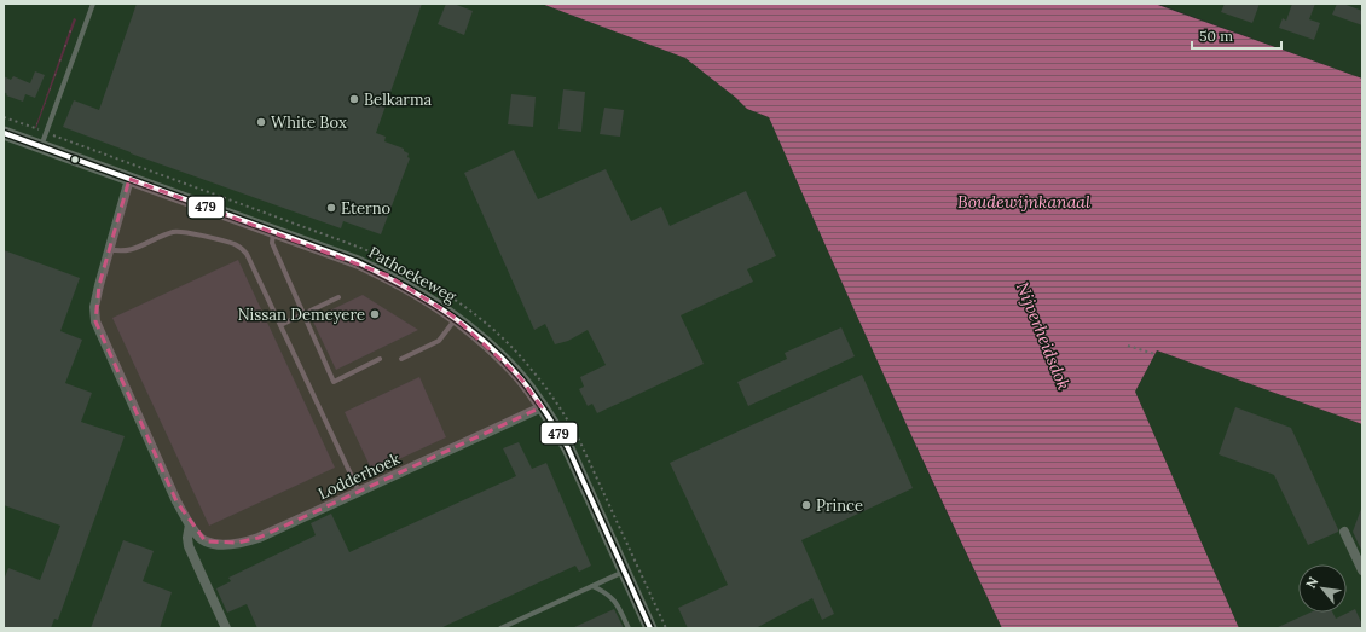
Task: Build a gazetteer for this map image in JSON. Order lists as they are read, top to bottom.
{
  "streets": {
    "main road": ["Pathoekeweg"],
    "street": ["Lodderhoek"]
  },
  "crossings": [
    ["Pathoekeweg", "Lodderhoek"]
  ],
  "water": ["Boudewijnkanaal", "Nijverheidsdok"],
  "places": [
    "Belkarma",
    "White Box",
    "Eterno",
    "Nissan Demeyere",
    "Prince"
  ],
  "lines": ["transit line 479"],
  "scale_bar": "50 m",
  "north": "top left"
}
